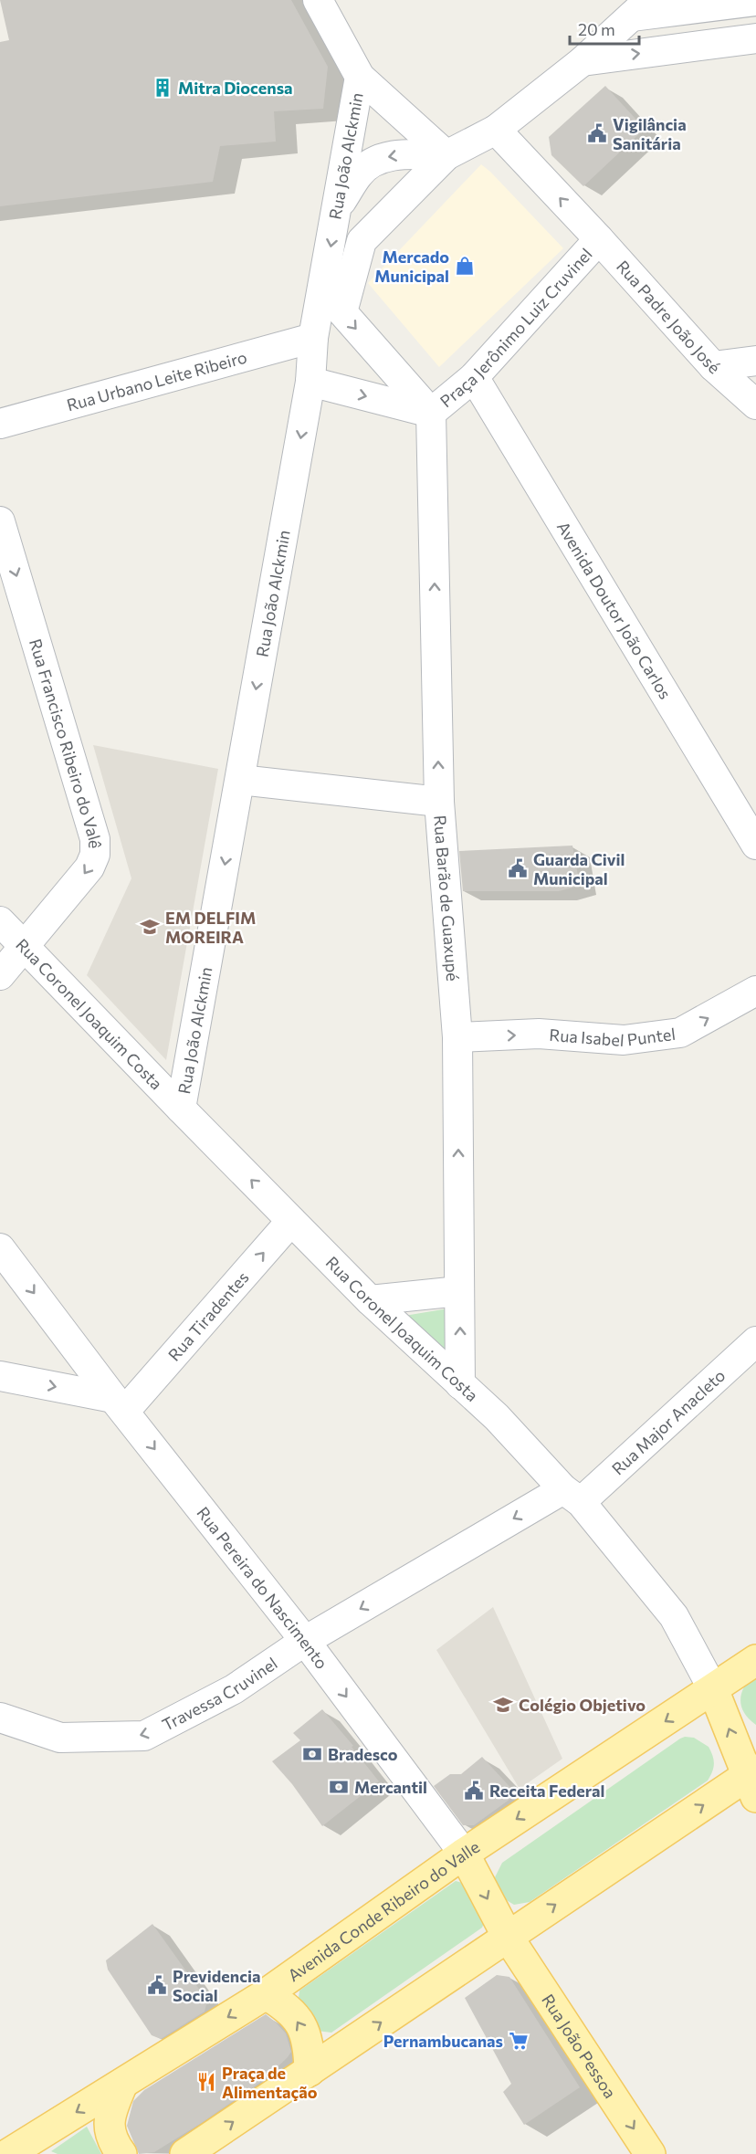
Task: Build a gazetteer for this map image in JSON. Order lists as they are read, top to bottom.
{
  "streets": {
    "main road": [
      "Rua Coronel Joaquim Costa",
      "Rua Pereira do Nascimento",
      "Avenida Conde Ribeiro do Valle",
      "Rua João Pessoa"
    ],
    "street": [
      "Rua João Alckmin",
      "Rua Padre João José",
      "Praça Jerônimo Luiz Cruvinel",
      "Rua Urbano Leite Ribeiro",
      "Avenida Doutor João Carlos",
      "Rua Francisco Ribeiro do Valê",
      "Rua Barão de Guaxupé",
      "Rua Isabel Puntel",
      "Rua Tiradentes",
      "Rua Major Anacleto",
      "Travessa Cruvinel"
    ]
  },
  "crossings": [
    ["Rua João Alckmin", "Rua Urbano Leite Ribeiro"],
    ["Rua João Alckmin", "Rua Coronel Joaquim Costa"],
    ["Rua Padre João José", "Praça Jerônimo Luiz Cruvinel"],
    ["Praça Jerônimo Luiz Cruvinel", "Avenida Doutor João Carlos"],
    ["Praça Jerônimo Luiz Cruvinel", "Rua Barão de Guaxupé"],
    ["Rua Francisco Ribeiro do Valê", "Rua Coronel Joaquim Costa"],
    ["Rua Barão de Guaxupé", "Rua Coronel Joaquim Costa"],
    ["Rua Barão de Guaxupé", "Rua Isabel Puntel"],
    ["Rua Coronel Joaquim Costa", "Rua Tiradentes"],
    ["Rua Coronel Joaquim Costa", "Rua Major Anacleto"],
    ["Rua Coronel Joaquim Costa", "Travessa Cruvinel"],
    ["Rua Coronel Joaquim Costa", "Avenida Conde Ribeiro do Valle"],
    ["Rua Tiradentes", "Rua Pereira do Nascimento"],
    ["Rua Major Anacleto", "Travessa Cruvinel"],
    ["Rua Pereira do Nascimento", "Travessa Cruvinel"],
    ["Rua Pereira do Nascimento", "Avenida Conde Ribeiro do Valle"],
    ["Rua Pereira do Nascimento", "Rua João Pessoa"]
  ],
  "one_way": [
    "Rua João Alckmin",
    "Rua Padre João José",
    "Rua Francisco Ribeiro do Valê",
    "Rua Barão de Guaxupé",
    "Rua Isabel Puntel",
    "Rua Tiradentes",
    "Rua Pereira do Nascimento",
    "Travessa Cruvinel",
    "Rua João Pessoa"
  ],
  "places": {
    "building": ["Mitra Diocensa"],
    "public building": [
      "Vigilância Sanitária",
      "Guarda Civil Municipal",
      "Receita Federal",
      "Previdencia Social"
    ],
    "shop": ["Mercado Municipal"],
    "school or university": ["EM DELFIM MOREIRA", "Colégio Objetivo"],
    "bank": ["Bradesco", "Mercantil"],
    "supermarket": ["Pernambucanas"],
    "restaurant": ["Praça de Alimentação"]
  },
  "scale_bar": "20 m"
}
